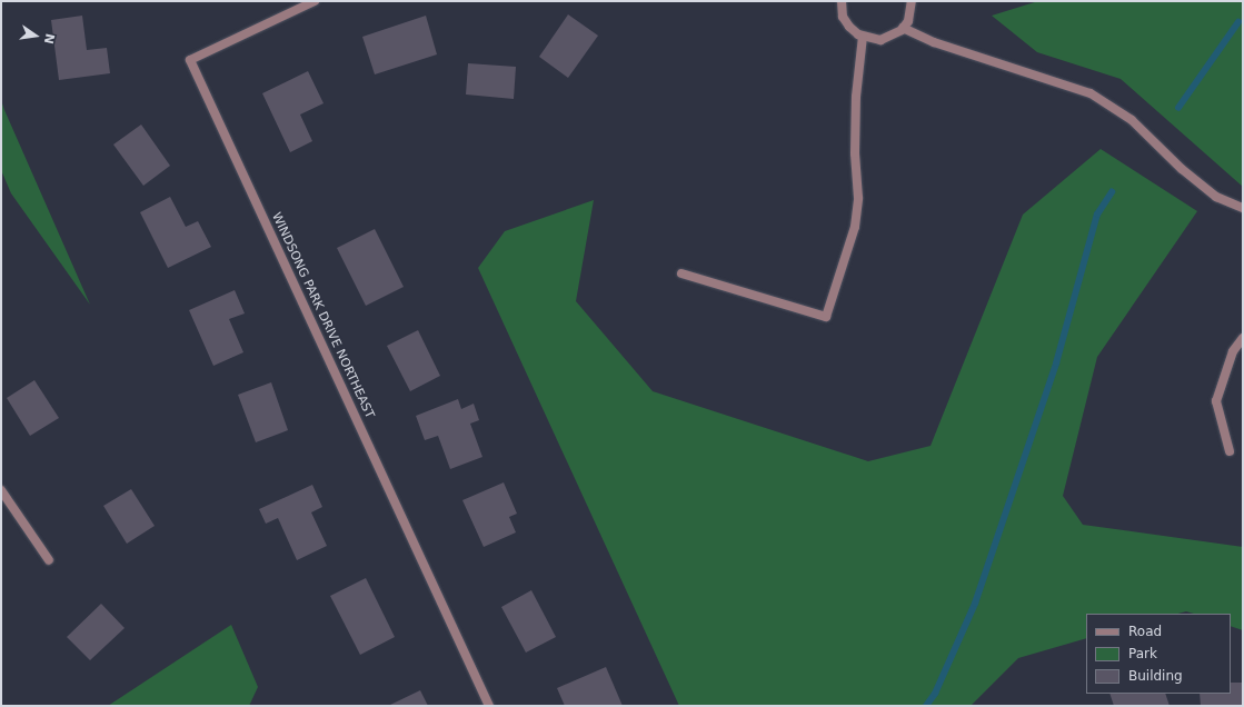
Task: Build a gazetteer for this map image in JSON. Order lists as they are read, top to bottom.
{
  "streets": {
    "street": ["WINDSONG PARK DRIVE NORTHEAST"]
  },
  "legend": ["Road", "Park", "Building"],
  "north": "right"
}
